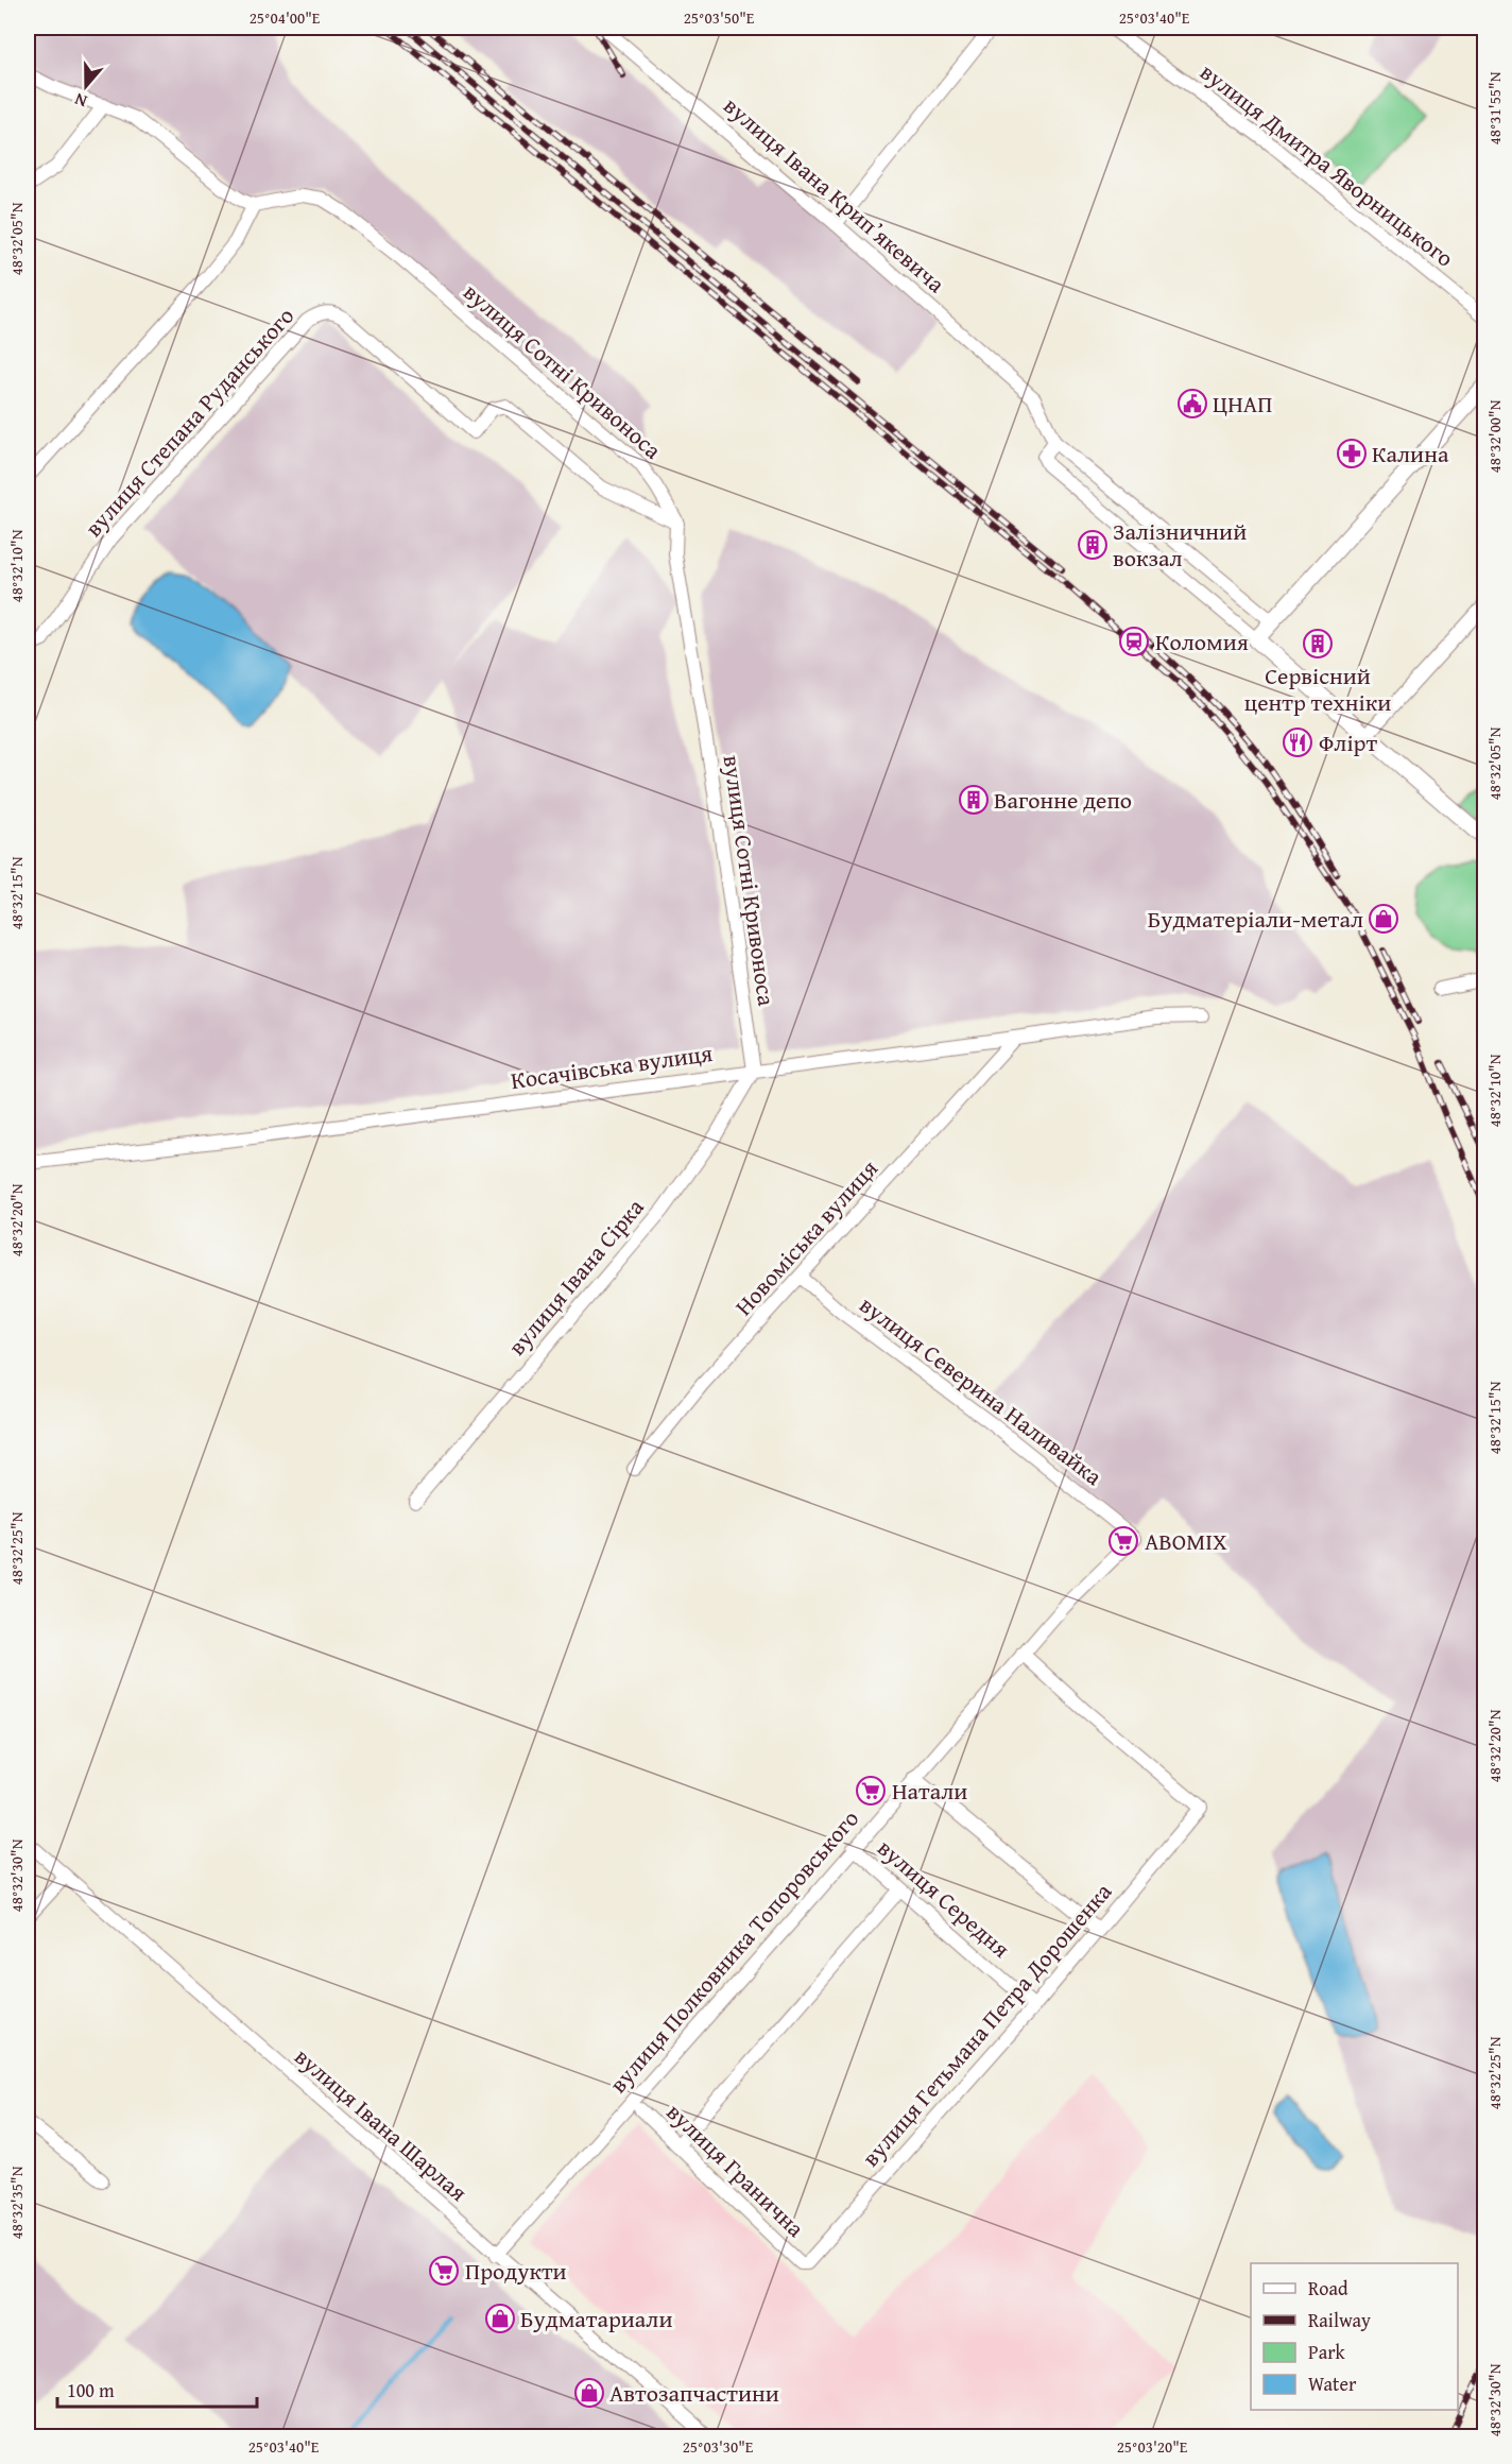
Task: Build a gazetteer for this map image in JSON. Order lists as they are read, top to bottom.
{
  "streets": {
    "street": [
      "вулиця Дмитра Яворницького",
      "вулиця Івана Крипʼякевича",
      "вулиця Сотні Кривоноса",
      "вулиця Степана Руданського",
      "Косачівська вулиця",
      "Новоміська вулиця",
      "вулиця Івана Сірка",
      "вулиця Северина Наливайка",
      "вулиця Середня",
      "вулиця Полковника Топоровського",
      "вулиця Гетьмана Петра Дорошенка",
      "вулиця Івана Шарлая",
      "вулиця Гранична"
    ]
  },
  "crossings": [
    ["вулиця Сотні Кривоноса", "вулиця Степана Руданського"],
    ["вулиця Сотні Кривоноса", "Косачівська вулиця"],
    ["вулиця Сотні Кривоноса", "вулиця Івана Сірка"],
    ["Косачівська вулиця", "Новоміська вулиця"],
    ["Косачівська вулиця", "вулиця Івана Сірка"],
    ["Новоміська вулиця", "вулиця Северина Наливайка"],
    ["вулиця Северина Наливайка", "вулиця Полковника Топоровського"],
    ["вулиця Середня", "вулиця Полковника Топоровського"],
    ["вулиця Середня", "вулиця Гетьмана Петра Дорошенка"],
    ["вулиця Полковника Топоровського", "вулиця Гетьмана Петра Дорошенка"],
    ["вулиця Полковника Топоровського", "вулиця Івана Шарлая"],
    ["вулиця Гетьмана Петра Дорошенка", "вулиця Гранична"]
  ],
  "places": {
    "public building": ["ЦНАП"],
    "pharmacy": ["Калина"],
    "building": ["Залізничний вокзал", "Сервісний центр техніки", "Вагонне депо"],
    "station": ["Коломия"],
    "restaurant": ["Флірт"],
    "shop": ["Будматеріали-метал", "Будматариали", "Автозапчастини"],
    "supermarket": ["ABOMIX", "Натали", "Продукти"]
  },
  "legend": [
    "Road",
    "Railway",
    "Park",
    "Water"
  ],
  "scale_bar": "100 m",
  "north": "bottom",
  "coordinates": [
    "25°04'00\"E",
    "25°03'50\"E",
    "25°03'40\"E",
    "48°31'55\"N",
    "48°32'05\"N",
    "48°32'00\"N",
    "48°32'10\"N",
    "48°32'15\"N",
    "48°32'20\"N",
    "48°32'25\"N",
    "48°32'30\"N",
    "48°32'35\"N",
    "25°03'30\"E",
    "25°03'20\"E"
  ]
}
